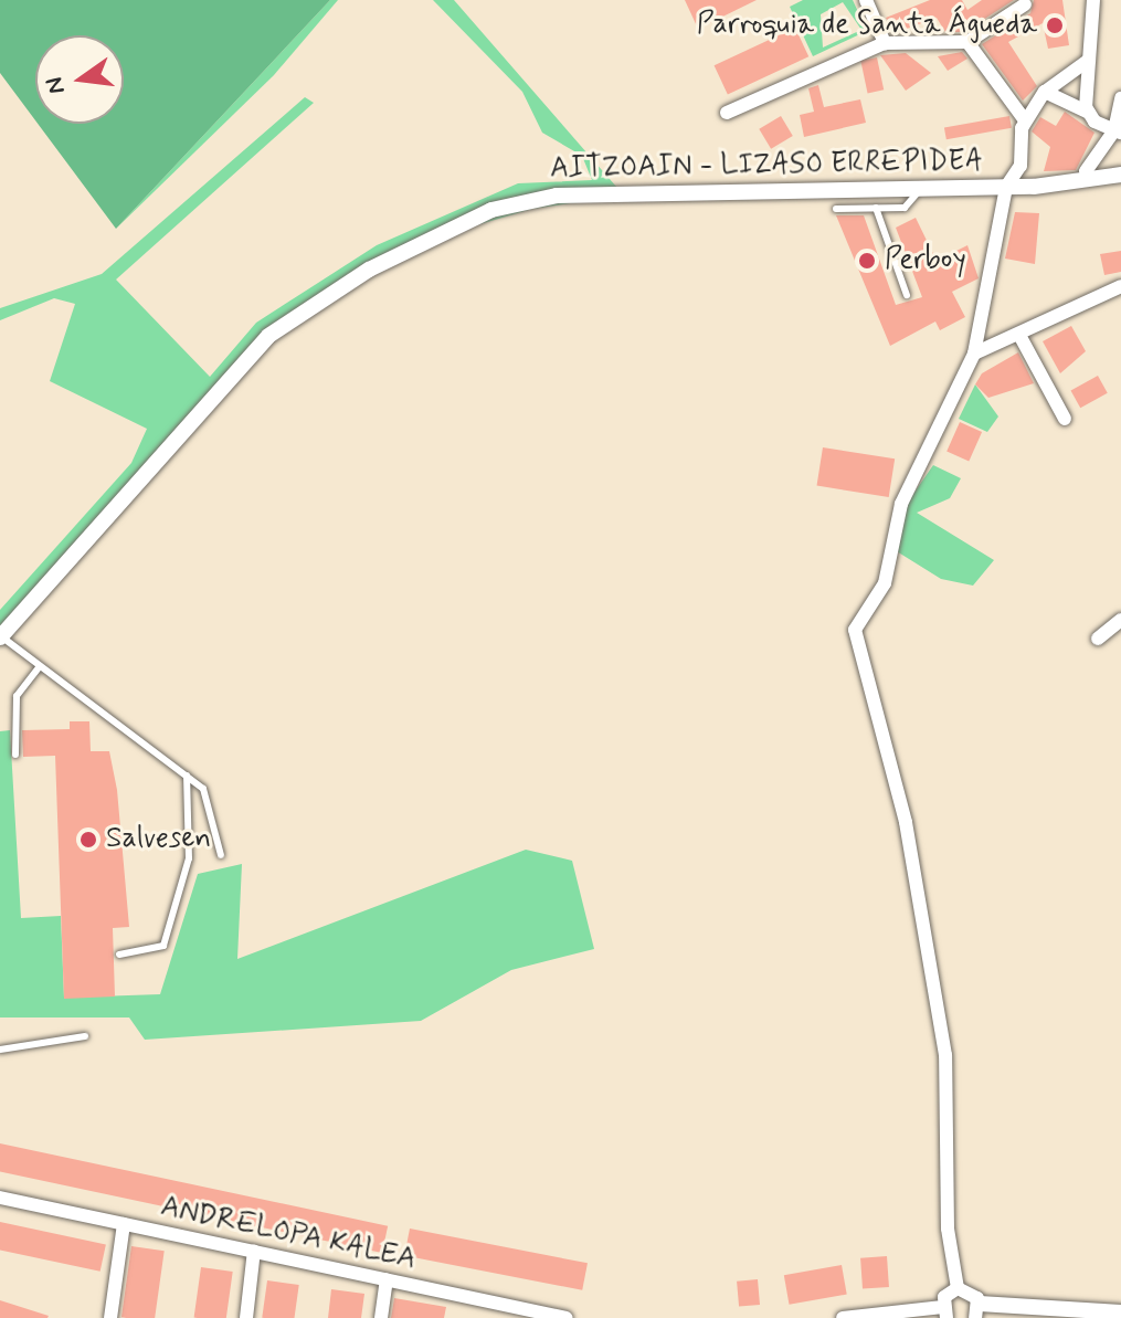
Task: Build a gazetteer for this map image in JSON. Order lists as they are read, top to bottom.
{
  "streets": {
    "street": ["AITZOAIN - LIZASO ERREPIDEA", "ANDRELOPA KALEA"]
  },
  "places": ["Parroquia de Santa Águeda", "Perboy", "Salvesen"],
  "north": "left"
}
